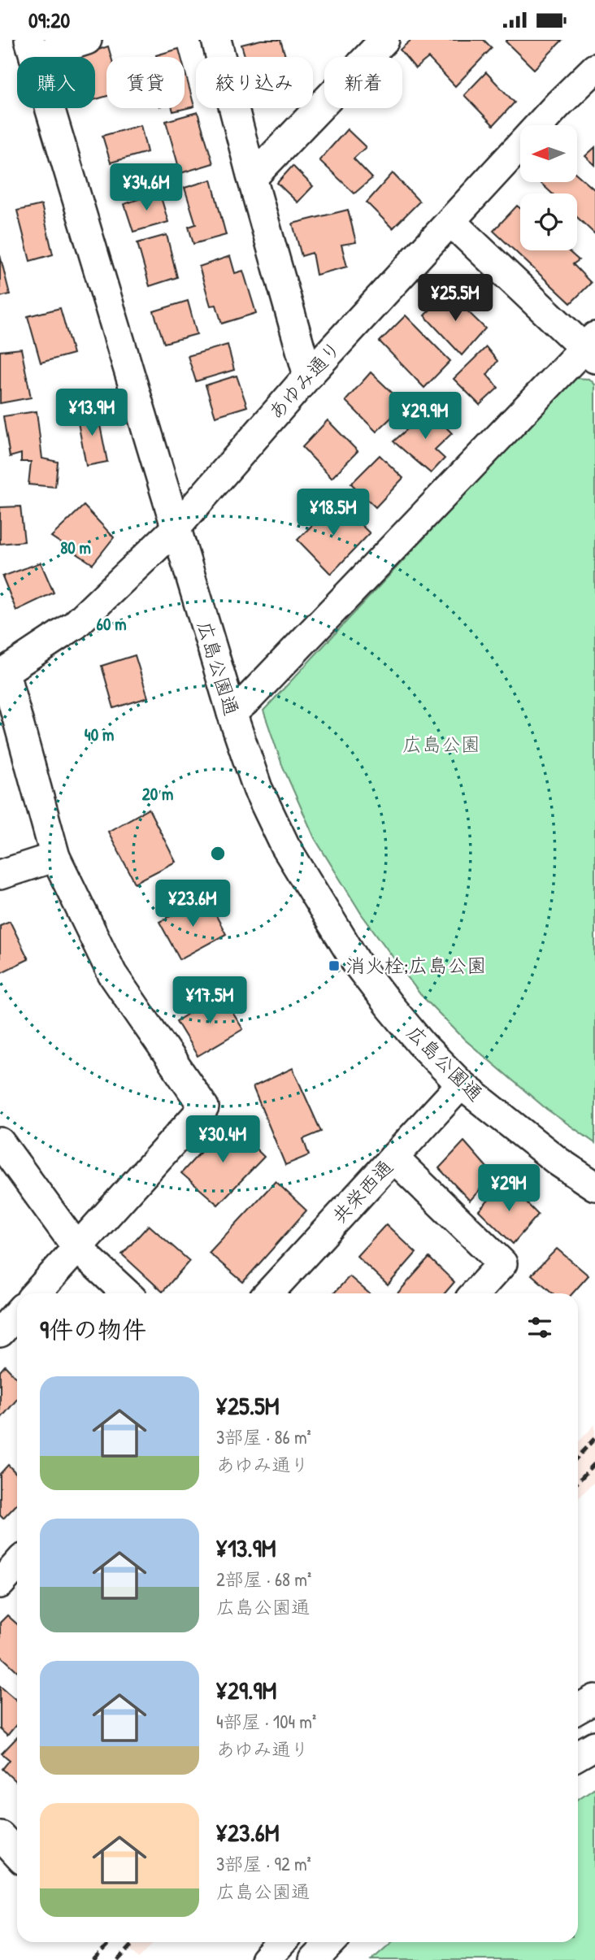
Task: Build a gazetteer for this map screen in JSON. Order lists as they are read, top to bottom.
{
  "streets": {
    "street": ["あゆみ通り", "広島公園通", "共栄西通"]
  },
  "crossings": [
    ["あゆみ通り", "広島公園通"],
    ["広島公園通", "共栄西通"]
  ],
  "parks": ["広島公園"],
  "places": {
    "transit": ["消火栓;広島公園"]
  },
  "north": "left",
  "page": {
    "status": "09:20",
    "chip": [
      "購入",
      "賃貸",
      "絞り込み",
      "新着"
    ],
    "price": [
      "¥34.6M",
      "¥25.5M",
      "¥13.9M",
      "¥29.9M",
      "¥18.5M",
      "¥23.6M",
      "¥17.5M",
      "¥30.4M",
      "¥29M"
    ],
    "heading": "9件の物件",
    "list": [
      {
        "name": "¥25.5M",
        "note": "3部屋 · 86 m² · あゆみ通り"
      },
      {
        "name": "¥13.9M",
        "note": "2部屋 · 68 m² · 広島公園通"
      },
      {
        "name": "¥29.9M",
        "note": "4部屋 · 104 m² · あゆみ通り"
      },
      {
        "name": "¥23.6M",
        "note": "3部屋 · 92 m² · 広島公園通"
      }
    ]
  },
  "rings": [
    "80 m",
    "60 m",
    "40 m",
    "20 m"
  ]
}
